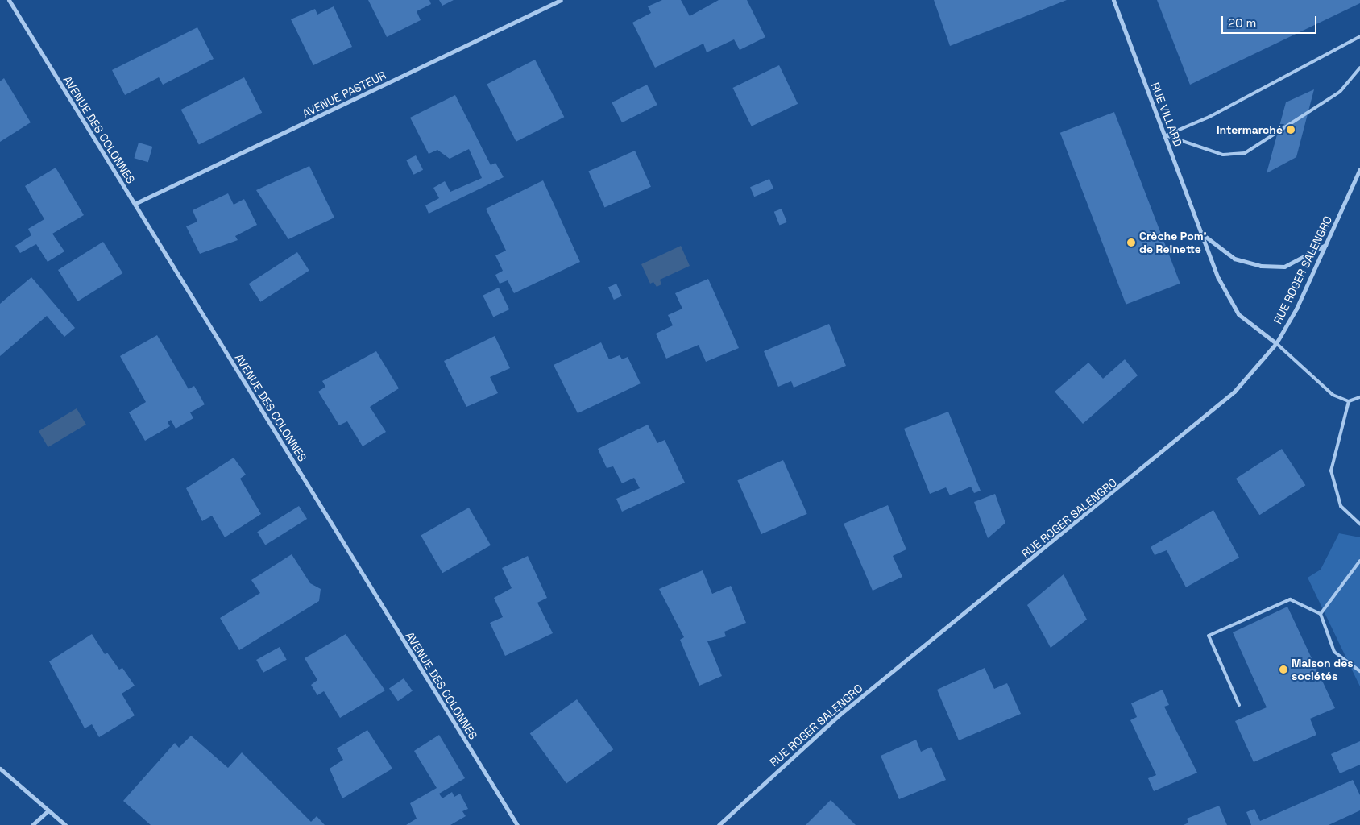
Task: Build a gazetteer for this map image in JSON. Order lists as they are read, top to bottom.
{
  "streets": {
    "street": [
      "AVENUE PASTEUR",
      "RUE VILLARD",
      "AVENUE DES COLONNES",
      "RUE ROGER SALENGRO"
    ]
  },
  "crossings": [
    ["AVENUE PASTEUR", "AVENUE DES COLONNES"],
    ["RUE VILLARD", "RUE ROGER SALENGRO"]
  ],
  "places": ["Intermarché", "Crèche Pom' de Reinette", "Maison des sociétés"],
  "scale_bar": "20 m"
}
